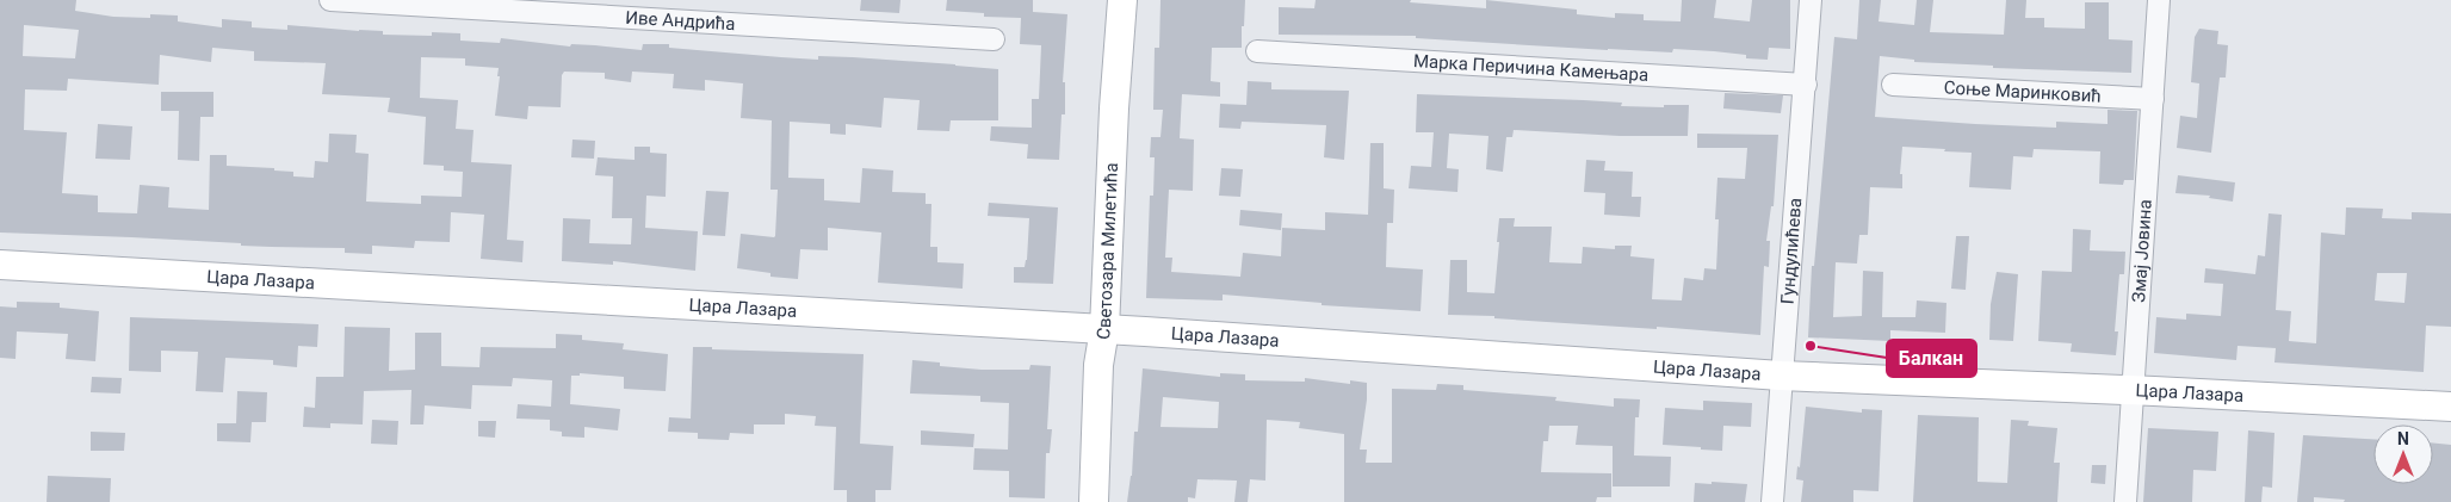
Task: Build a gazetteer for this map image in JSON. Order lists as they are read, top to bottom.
{
  "streets": {
    "main road": ["Светозара Милетића", "Цара Лазара"],
    "street": [
      "Иве Андрића",
      "Марка Перичина Камењара",
      "Соње Маринковић",
      "Гундулићева",
      "Змај Јовина"
    ]
  },
  "crossings": [
    ["Марка Перичина Камењара", "Гундулићева"],
    ["Соње Маринковић", "Змај Јовина"],
    ["Светозара Милетића", "Цара Лазара"],
    ["Гундулићева", "Цара Лазара"],
    ["Змај Јовина", "Цара Лазара"]
  ],
  "places": ["Балкан"],
  "north": "top"
}
